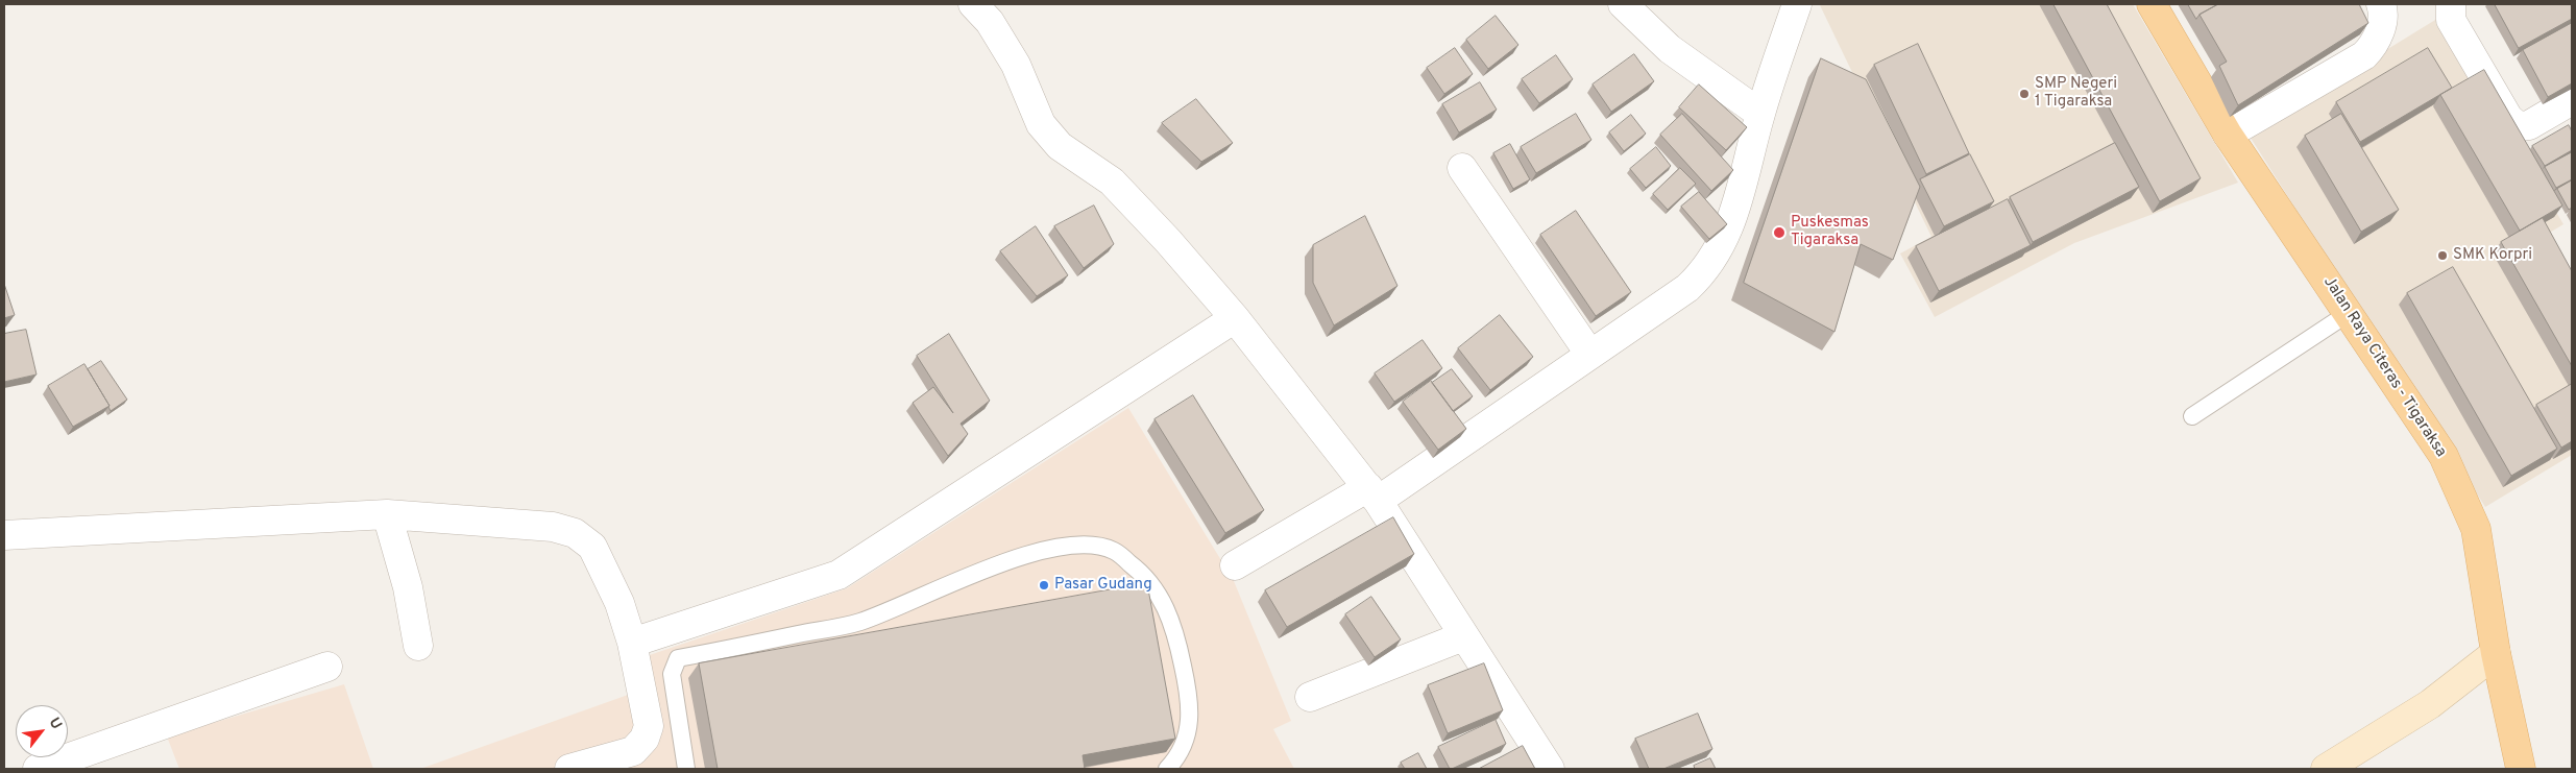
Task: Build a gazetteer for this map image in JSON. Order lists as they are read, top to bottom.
{
  "streets": {
    "main road": ["Jalan Raya Citeras - Tigaraksa"]
  },
  "places": [
    "SMP Negeri 1 Tigaraksa",
    "Puskesmas Tigaraksa",
    "SMK Korpri",
    "Pasar Gudang"
  ],
  "north": "top right"
}
